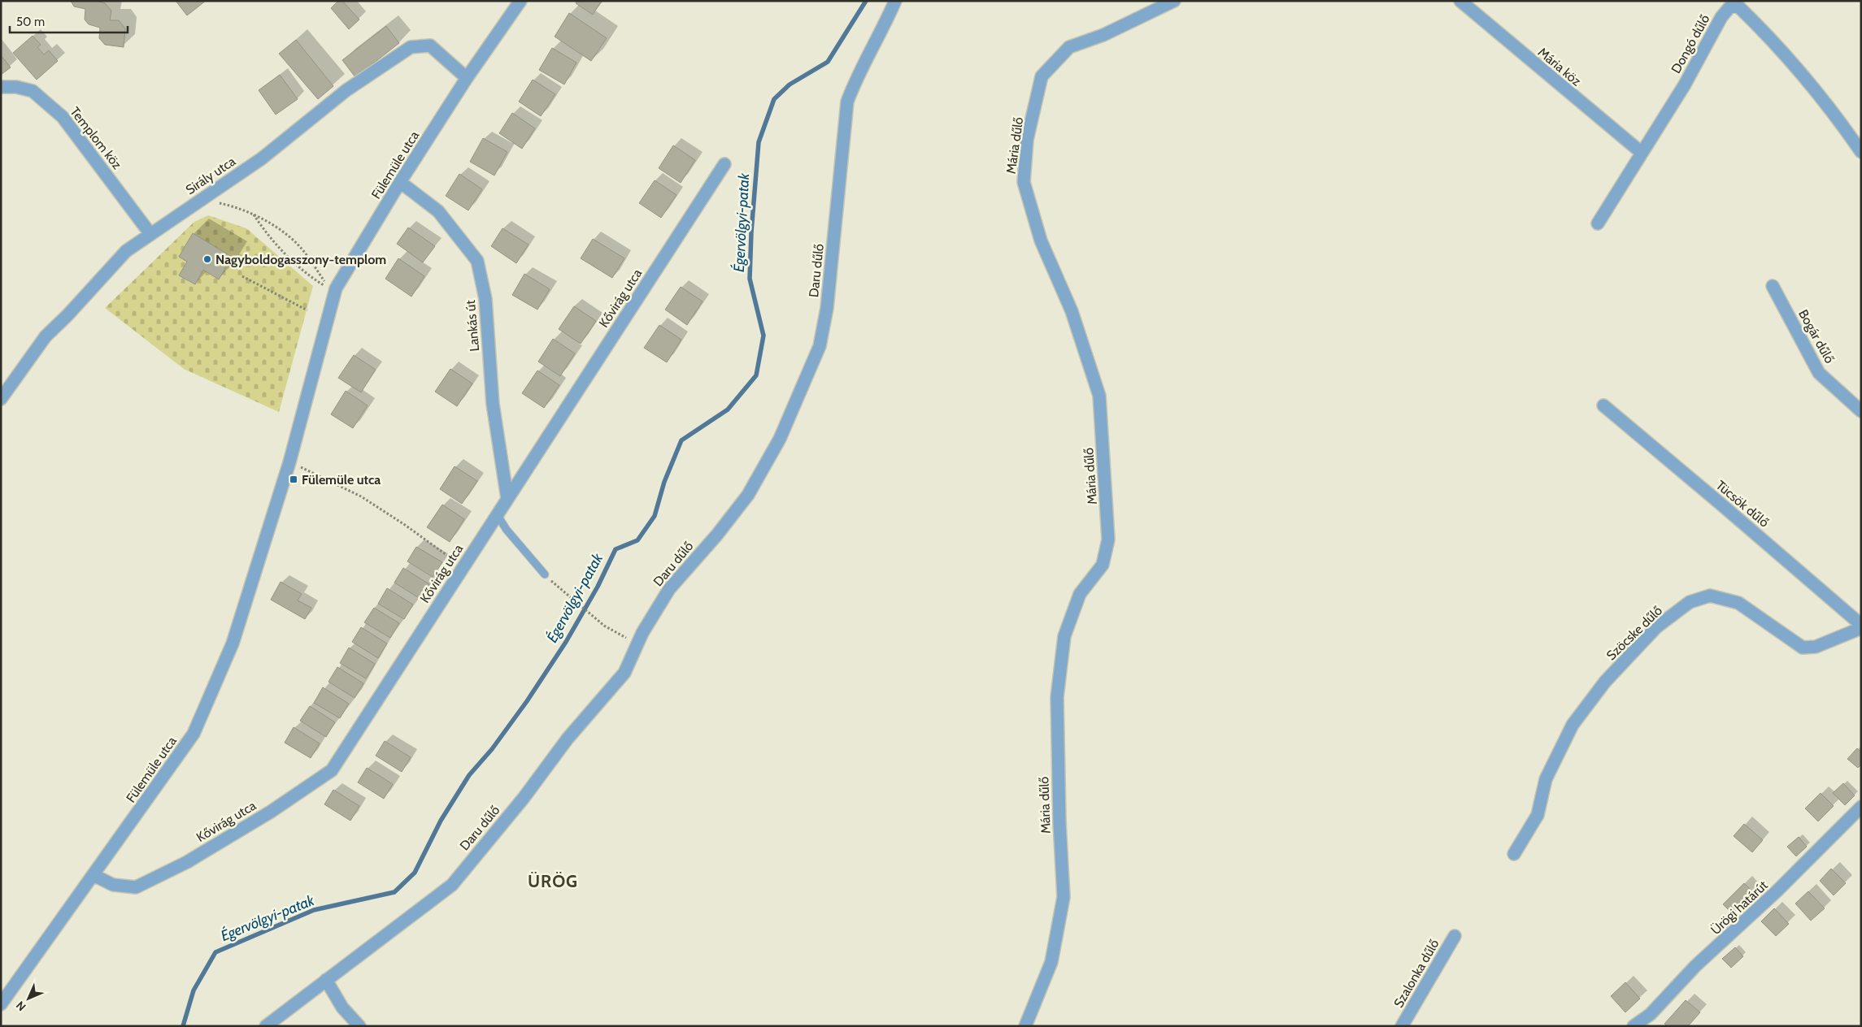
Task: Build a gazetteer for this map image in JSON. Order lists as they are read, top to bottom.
{
  "streets": {
    "street": [
      "Dongó dűlő",
      "Mária köz",
      "Templom köz",
      "Mária dűlő",
      "Fülemüle utca",
      "Sirály utca",
      "Daru dűlő",
      "Kővirág utca",
      "Lankás út",
      "Bogár dűlő",
      "Tücsök dűlő",
      "Szöcske dűlő",
      "Ürögi határút",
      "Szalonka dűlő"
    ]
  },
  "crossings": [
    ["Dongó dűlő", "Mária köz"],
    ["Templom köz", "Sirály utca"],
    ["Fülemüle utca", "Sirály utca"],
    ["Fülemüle utca", "Kővirág utca"],
    ["Fülemüle utca", "Lankás út"],
    ["Kővirág utca", "Lankás út"]
  ],
  "districts": ["ÜRÖG"],
  "water": ["Égervölgyi-patak"],
  "places": {
    "other": ["Nagyboldogasszony-templom"],
    "transit": ["Fülemüle utca"]
  },
  "scale_bar": "50 m",
  "north": "bottom left"
}
